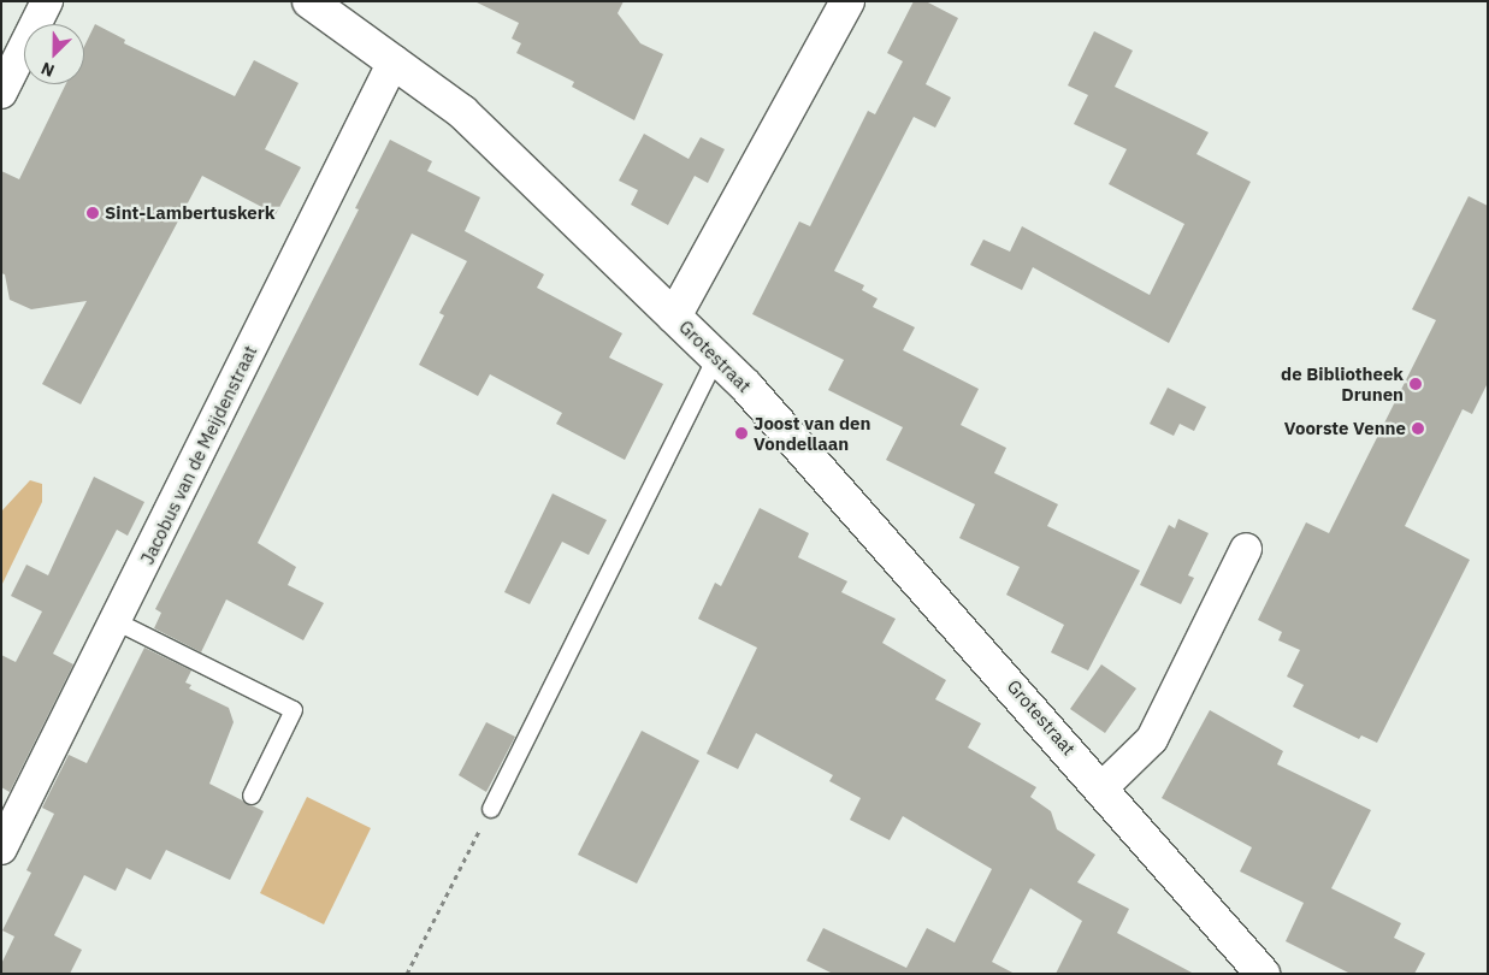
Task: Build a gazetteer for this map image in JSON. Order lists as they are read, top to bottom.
{
  "streets": {
    "street": ["Grotestraat", "Jacobus van de Meijdenstraat"]
  },
  "crossings": [
    ["Grotestraat", "Jacobus van de Meijdenstraat"]
  ],
  "places": [
    "Sint-Lambertuskerk",
    "de Bibliotheek Drunen",
    "Voorste Venne",
    "Joost van den Vondellaan"
  ],
  "north": "bottom left"
}
